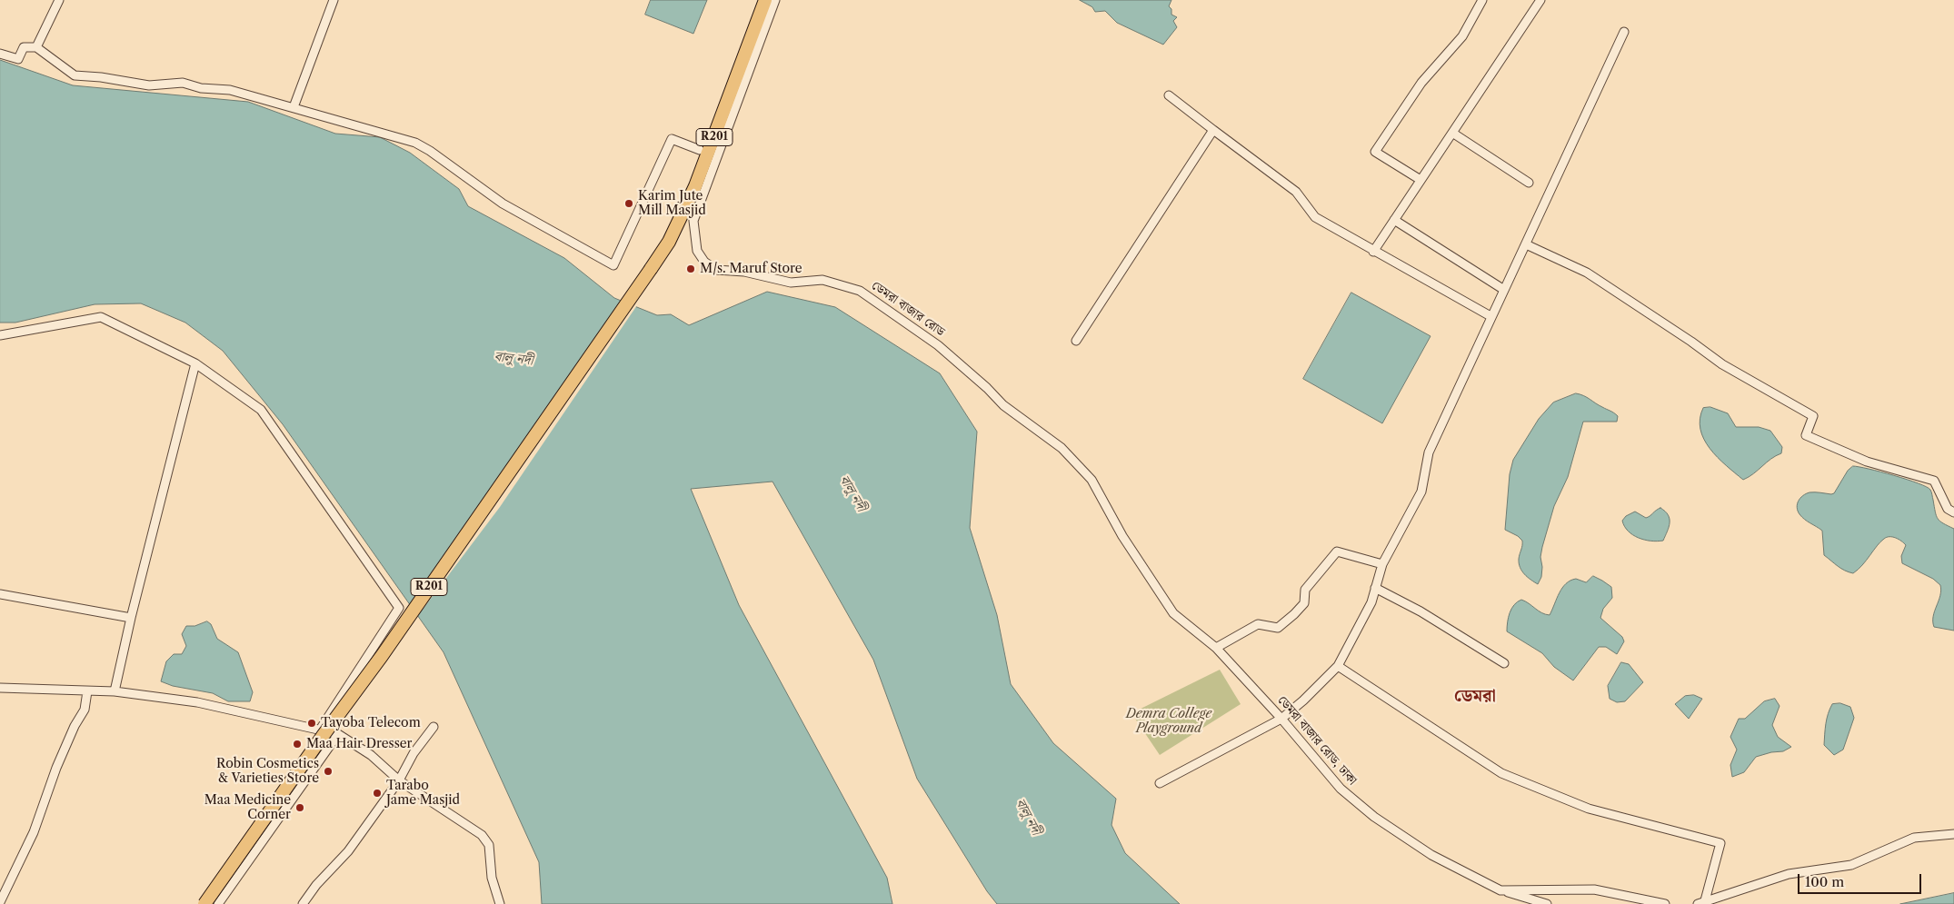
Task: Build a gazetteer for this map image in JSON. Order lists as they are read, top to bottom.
{
  "streets": {
    "main road": ["R201"],
    "street": ["ডেমরা বাজার রোড", "ডেমরা বাজার রোড, ঢাকা"]
  },
  "crossings": [
    ["ডেমরা বাজার রোড", "ডেমরা বাজার রোড, ঢাকা"]
  ],
  "districts": ["ডেমরা"],
  "water": ["বালু নদী"],
  "parks": ["Demra College Playground"],
  "places": [
    "Karim Jute Mill Masjid",
    "M/s. Maruf Store",
    "Tayoba Telecom",
    "Maa Hair Dresser",
    "Robin Cosmetics & Varieties Store",
    "Tarabo Jame Masjid",
    "Maa Medicine Corner"
  ],
  "scale_bar": "100 m"
}
